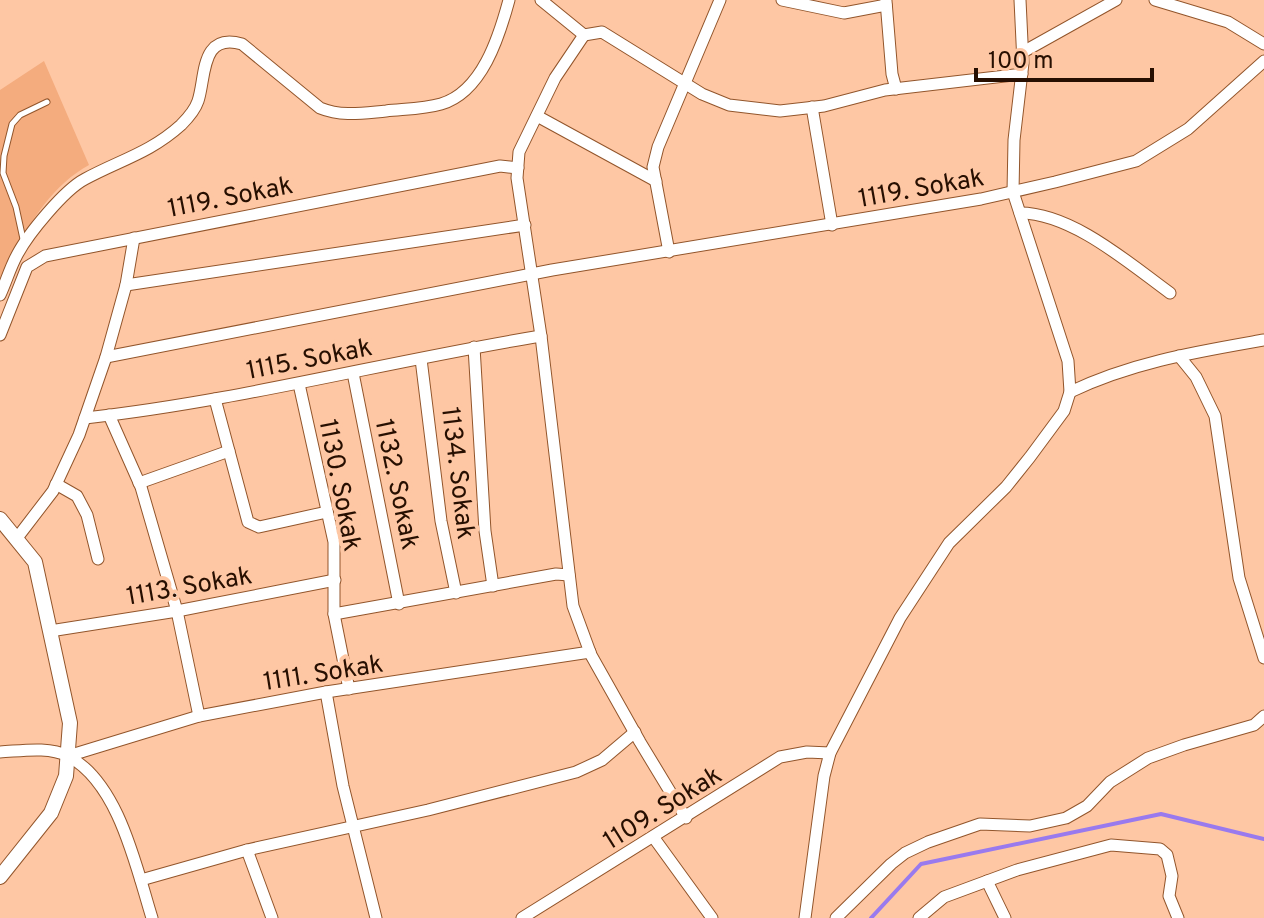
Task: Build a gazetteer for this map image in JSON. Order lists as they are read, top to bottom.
{
  "streets": {
    "street": [
      "1119. Sokak",
      "1115. Sokak",
      "1134. Sokak",
      "1132. Sokak",
      "1130. Sokak",
      "1113. Sokak",
      "1111. Sokak",
      "1109. Sokak"
    ]
  },
  "crossings": [
    ["1115. Sokak", "1134. Sokak"],
    ["1115. Sokak", "1132. Sokak"],
    ["1115. Sokak", "1130. Sokak"],
    ["1130. Sokak", "1113. Sokak"],
    ["1130. Sokak", "1111. Sokak"]
  ],
  "scale_bar": "100 m"
}
